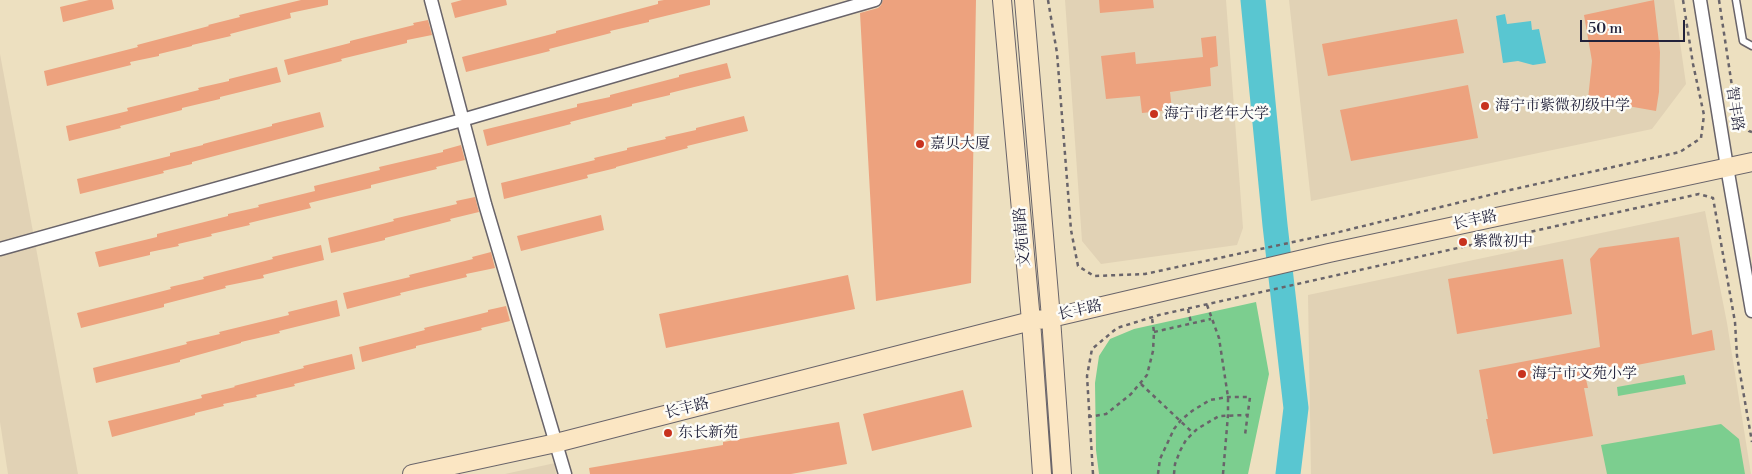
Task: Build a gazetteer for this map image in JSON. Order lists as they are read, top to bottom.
{
  "streets": {
    "street": ["智丰路", "长丰路", "文苑南路"]
  },
  "crossings": [
    ["智丰路", "长丰路"],
    ["长丰路", "文苑南路"]
  ],
  "places": [
    "海宁市紫微初级中学",
    "海宁市老年大学",
    "嘉贝大厦",
    "紫微初中",
    "海宁市文苑小学",
    "东长新苑"
  ],
  "scale_bar": "50 m"
}
